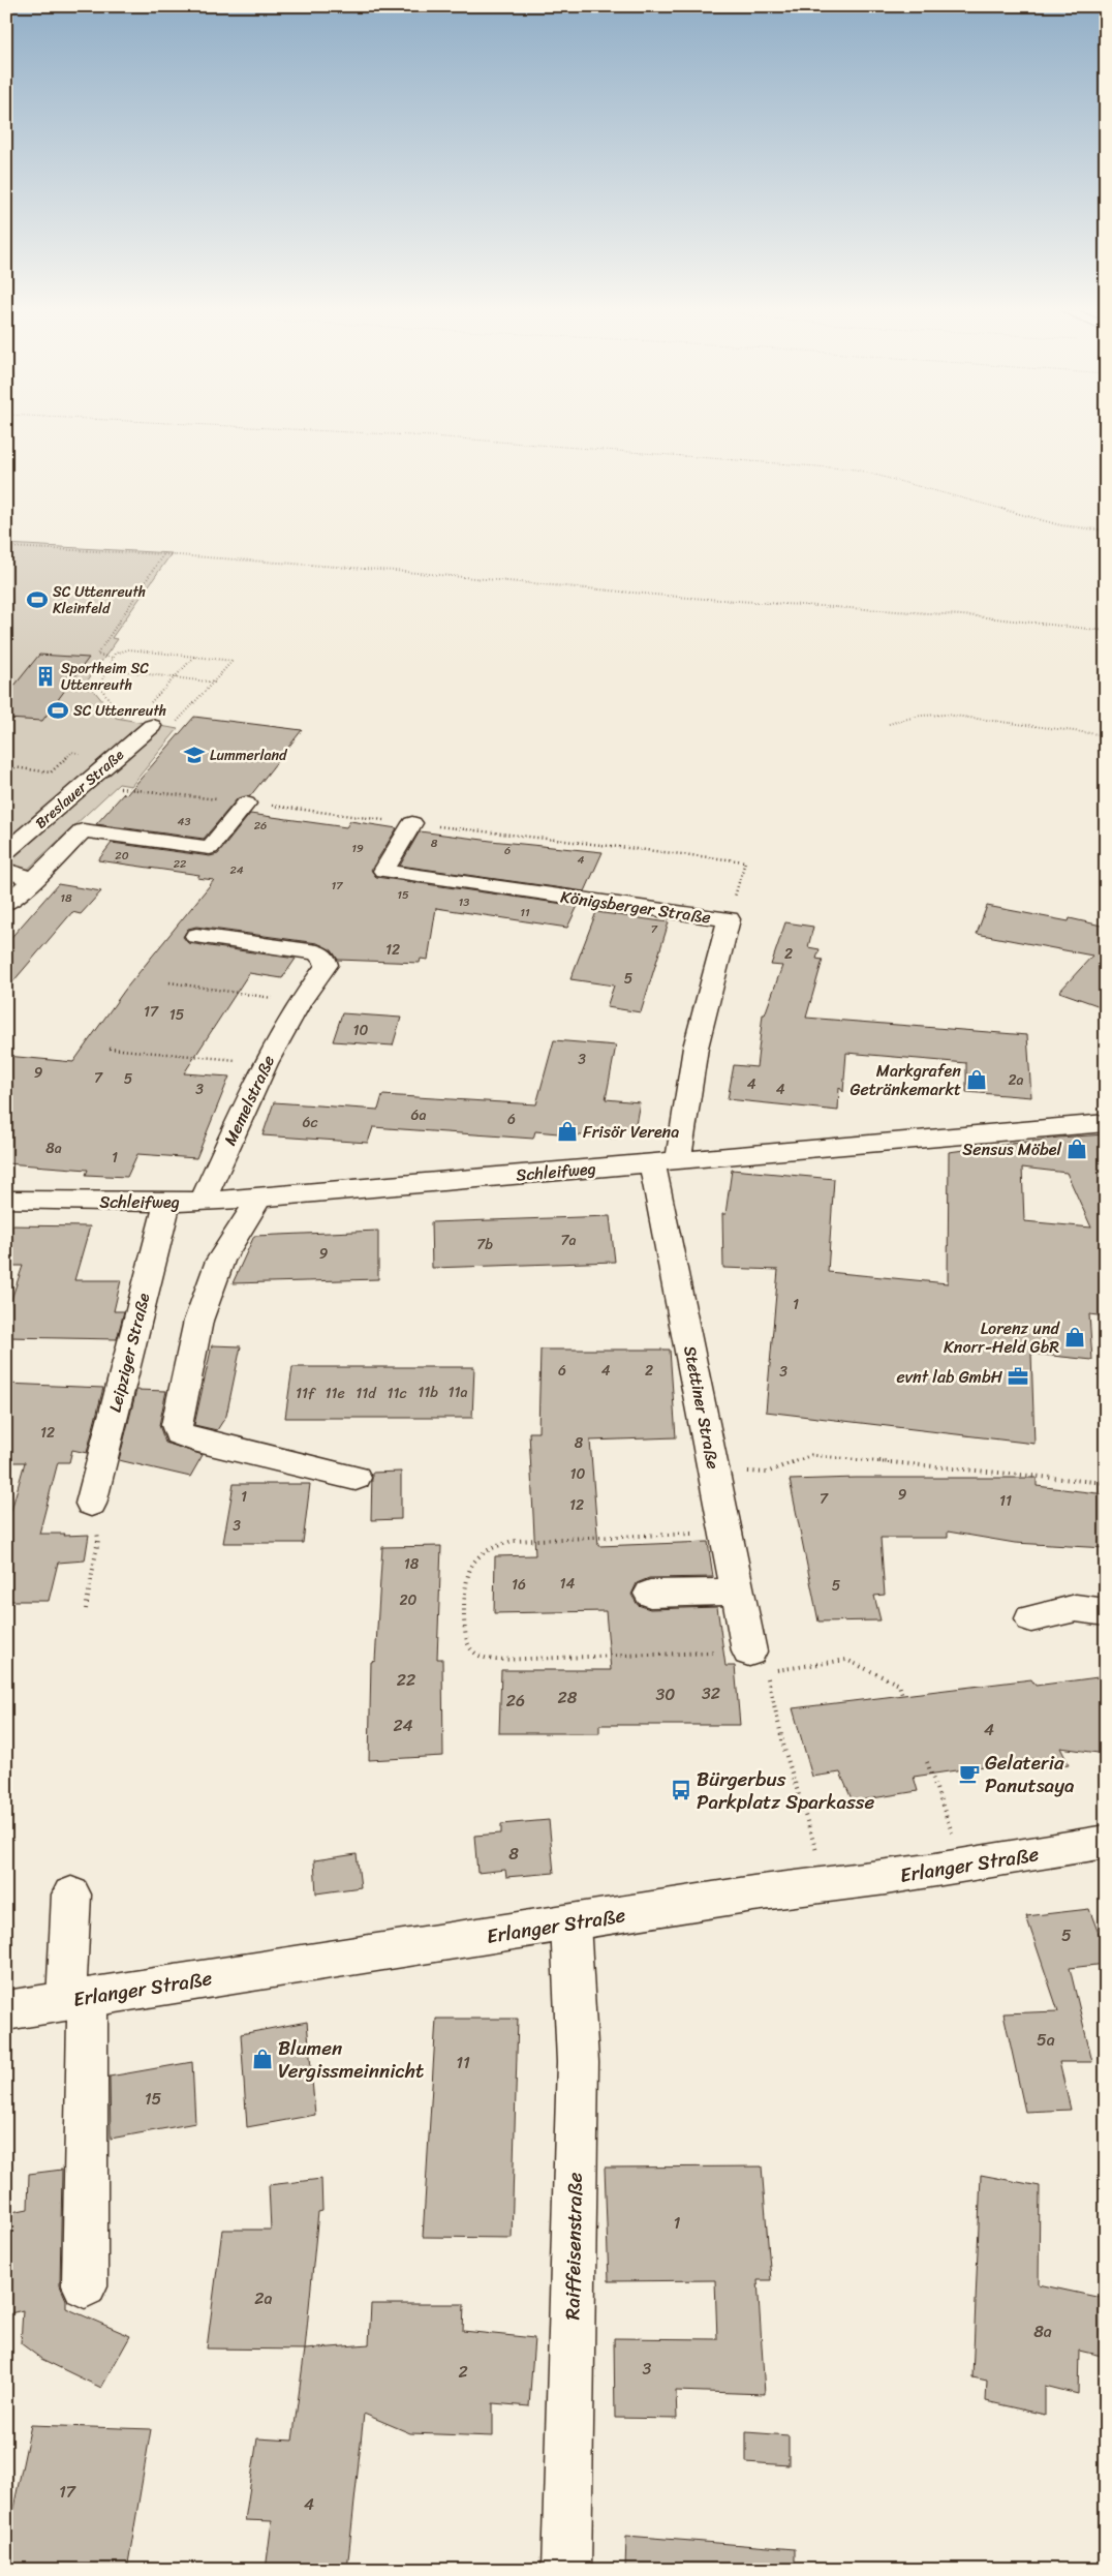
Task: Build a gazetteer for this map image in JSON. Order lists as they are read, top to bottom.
{
  "streets": {
    "street": [
      "Breslauer Straße",
      "Königsberger Straße",
      "Memelstraße",
      "Schleifweg",
      "Leipziger Straße",
      "Stettiner Straße",
      "Erlanger Straße",
      "Raiffeisenstraße"
    ]
  },
  "crossings": [
    ["Königsberger Straße", "Schleifweg"],
    ["Königsberger Straße", "Stettiner Straße"],
    ["Memelstraße", "Schleifweg"],
    ["Schleifweg", "Leipziger Straße"],
    ["Schleifweg", "Stettiner Straße"],
    ["Erlanger Straße", "Raiffeisenstraße"]
  ],
  "places": {
    "sports": ["SC Uttenreuth Kleinfeld", "SC Uttenreuth"],
    "building": ["Sportheim SC Uttenreuth"],
    "school or university": ["Lummerland"],
    "shop": [
      "Markgrafen Getränkemarkt",
      "Frisör Verena",
      "Sensus Möbel",
      "Lorenz und Knorr-Held GbR",
      "Blumen Vergissmeinnicht"
    ],
    "office": ["evnt lab GmbH"],
    "cafe": ["Gelateria Panutsaya"],
    "bus stop": ["Bürgerbus Parkplatz Sparkasse"]
  },
  "house_numbers": [
    "43",
    "26",
    "8",
    "19",
    "6",
    "20",
    "4",
    "22",
    "24",
    "17",
    "15",
    "18",
    "13",
    "11",
    "7",
    "12",
    "2",
    "5",
    "17",
    "15",
    "10",
    "3",
    "9",
    "7",
    "5",
    "2a",
    "4",
    "3",
    "4",
    "6a",
    "6",
    "6c",
    "8a",
    "1",
    "7a",
    "7b",
    "9",
    "1",
    "6",
    "4",
    "2",
    "3",
    "11b",
    "11a",
    "11f",
    "11e",
    "11d",
    "11c",
    "12",
    "8",
    "10",
    "9",
    "1",
    "7",
    "11",
    "12",
    "3",
    "18",
    "14",
    "16",
    "5",
    "20",
    "22",
    "32",
    "30",
    "28",
    "26",
    "24",
    "4",
    "8",
    "5",
    "5a",
    "11",
    "15",
    "1",
    "2a",
    "8a",
    "3",
    "2",
    "17",
    "4"
  ]
}
